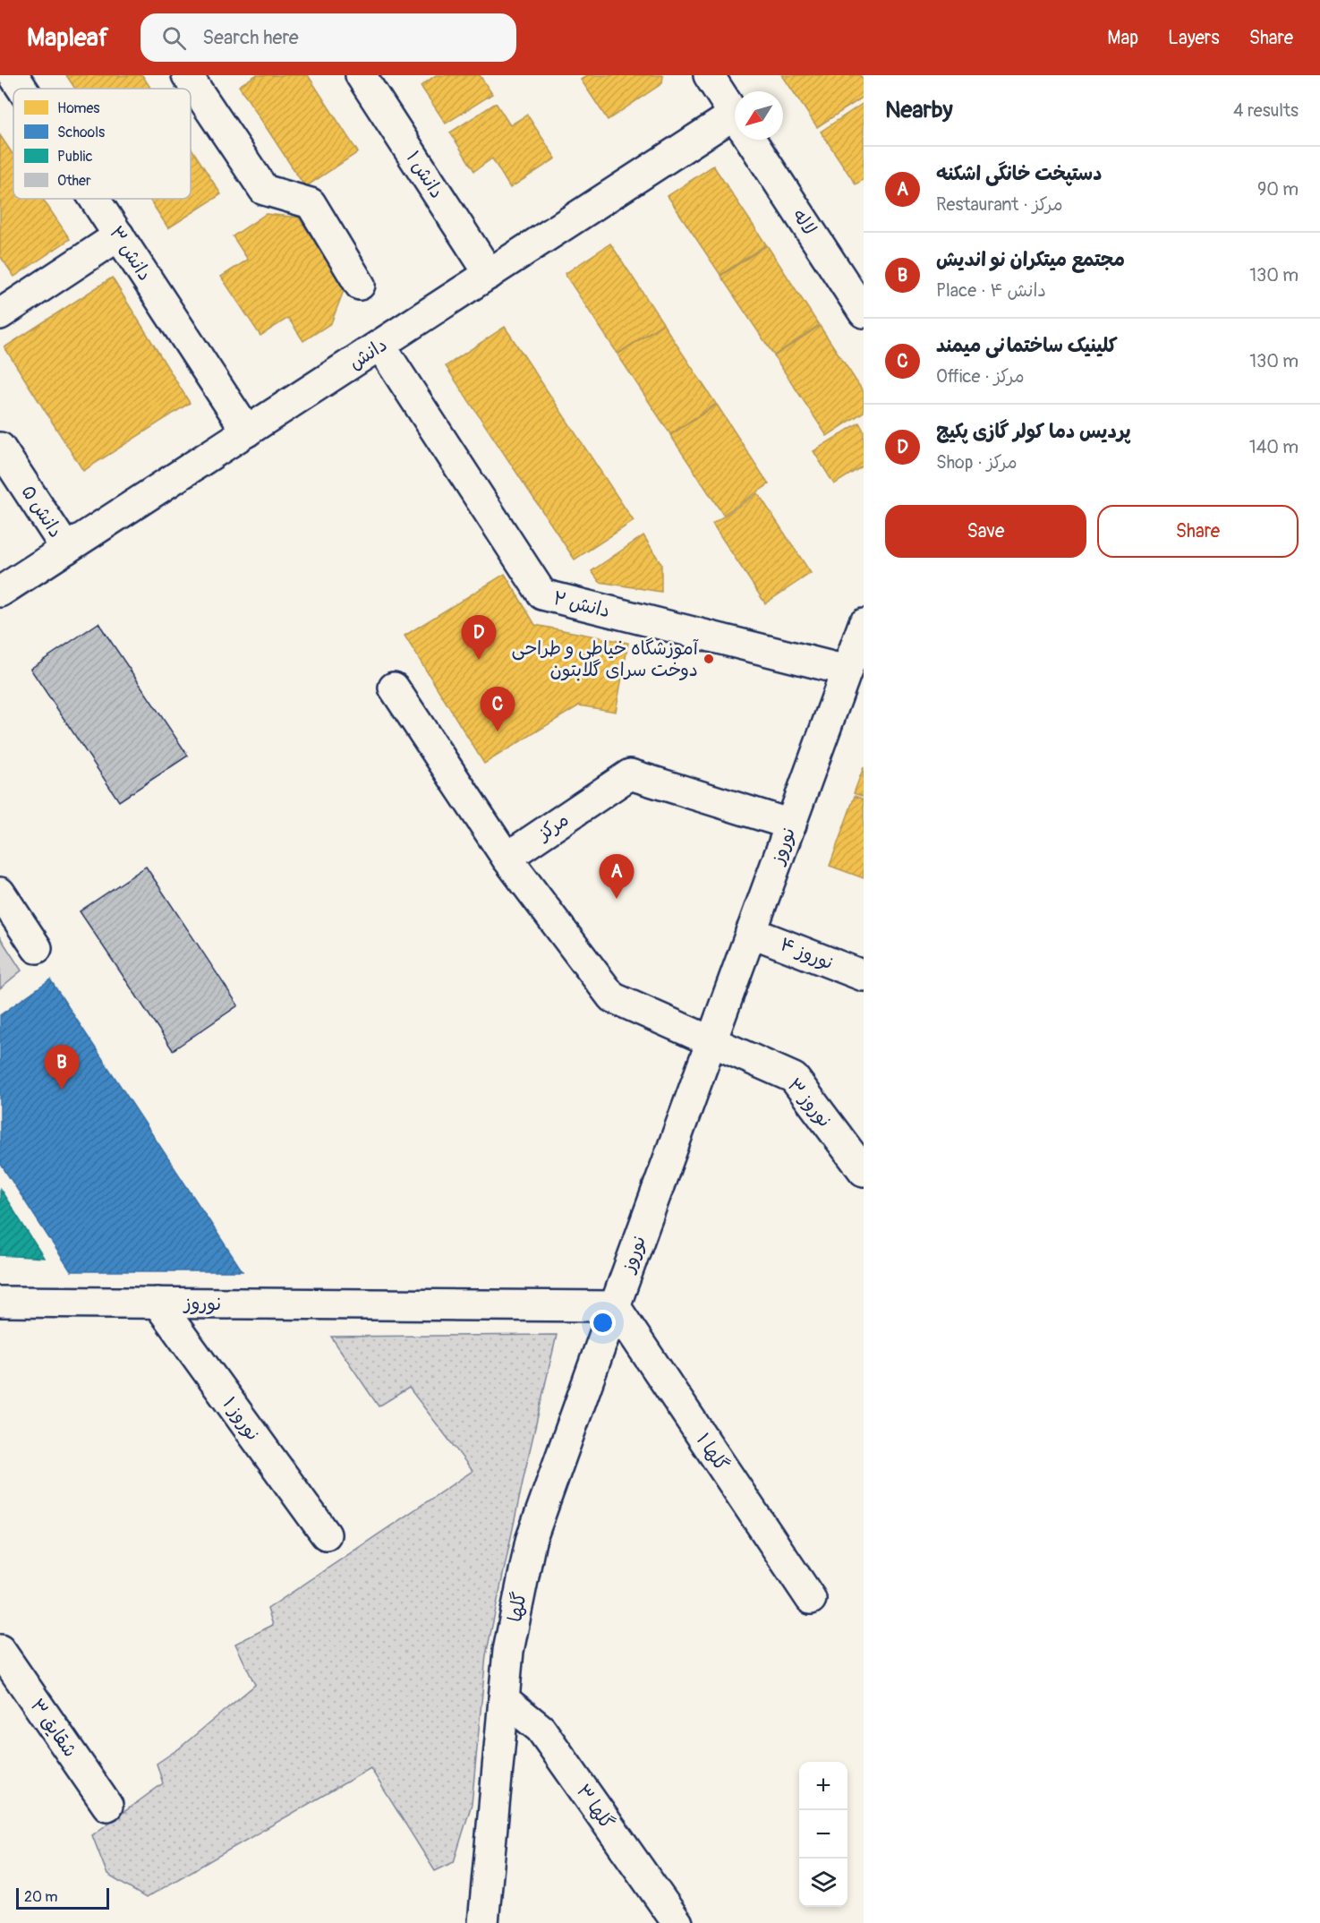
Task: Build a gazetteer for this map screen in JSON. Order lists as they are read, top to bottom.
{
  "streets": {
    "street": [
      "دانش ۱",
      "لاله",
      "دانش ۳",
      "دانش",
      "دانش ۵",
      "دانش ۲",
      "مرکز",
      "نوروز",
      "نوروز ۴",
      "نوروز ۳",
      "نوروز ۱",
      "گلها ۱",
      "گلها",
      "شقایق ۳",
      "گلها ۳"
    ]
  },
  "crossings": [
    ["دانش ۱", "دانش"],
    ["دانش ۳", "دانش"],
    ["دانش", "دانش ۵"],
    ["دانش", "دانش ۲"],
    ["دانش ۲", "نوروز"],
    ["مرکز", "نوروز"],
    ["مرکز", "نوروز ۳"],
    ["نوروز", "نوروز ۴"],
    ["نوروز", "نوروز ۳"],
    ["نوروز", "نوروز ۱"],
    ["نوروز", "گلها ۱"],
    ["نوروز", "گلها"],
    ["گلها ۱", "گلها"],
    ["گلها", "گلها ۳"]
  ],
  "places": ["آموزشگاه خیاطی و طراحی دوخت سرای گلابتون"],
  "legend": [
    "Homes",
    "Schools",
    "Public",
    "Other"
  ],
  "scale_bar": "20 m",
  "north": "bottom left",
  "page": {
    "header": "Mapleaf",
    "search": "Search here",
    "nav": ["Map", "Layers", "Share"],
    "heading": ["Nearby", "4 results"],
    "list": [
      {
        "mark": "A",
        "name": "دستپخت خانگی اشکنه",
        "note": "Restaurant · مرکز",
        "value": "90 m"
      },
      {
        "mark": "B",
        "name": "مجتمع میتکران نو اندیش",
        "note": "Place · دانش ۴",
        "value": "130 m"
      },
      {
        "mark": "C",
        "name": "کلینیک ساختمانی میمند",
        "note": "Office · مرکز",
        "value": "130 m"
      },
      {
        "mark": "D",
        "name": "پردیس دما کولر گازی پکیج",
        "note": "Shop · مرکز",
        "value": "140 m"
      }
    ],
    "buttons": ["Save", "Share"],
    "pins": [
      "D",
      "C",
      "A",
      "B"
    ],
    "map_buttons": ["+", "−"],
    "scale": "20 m"
  }
}
